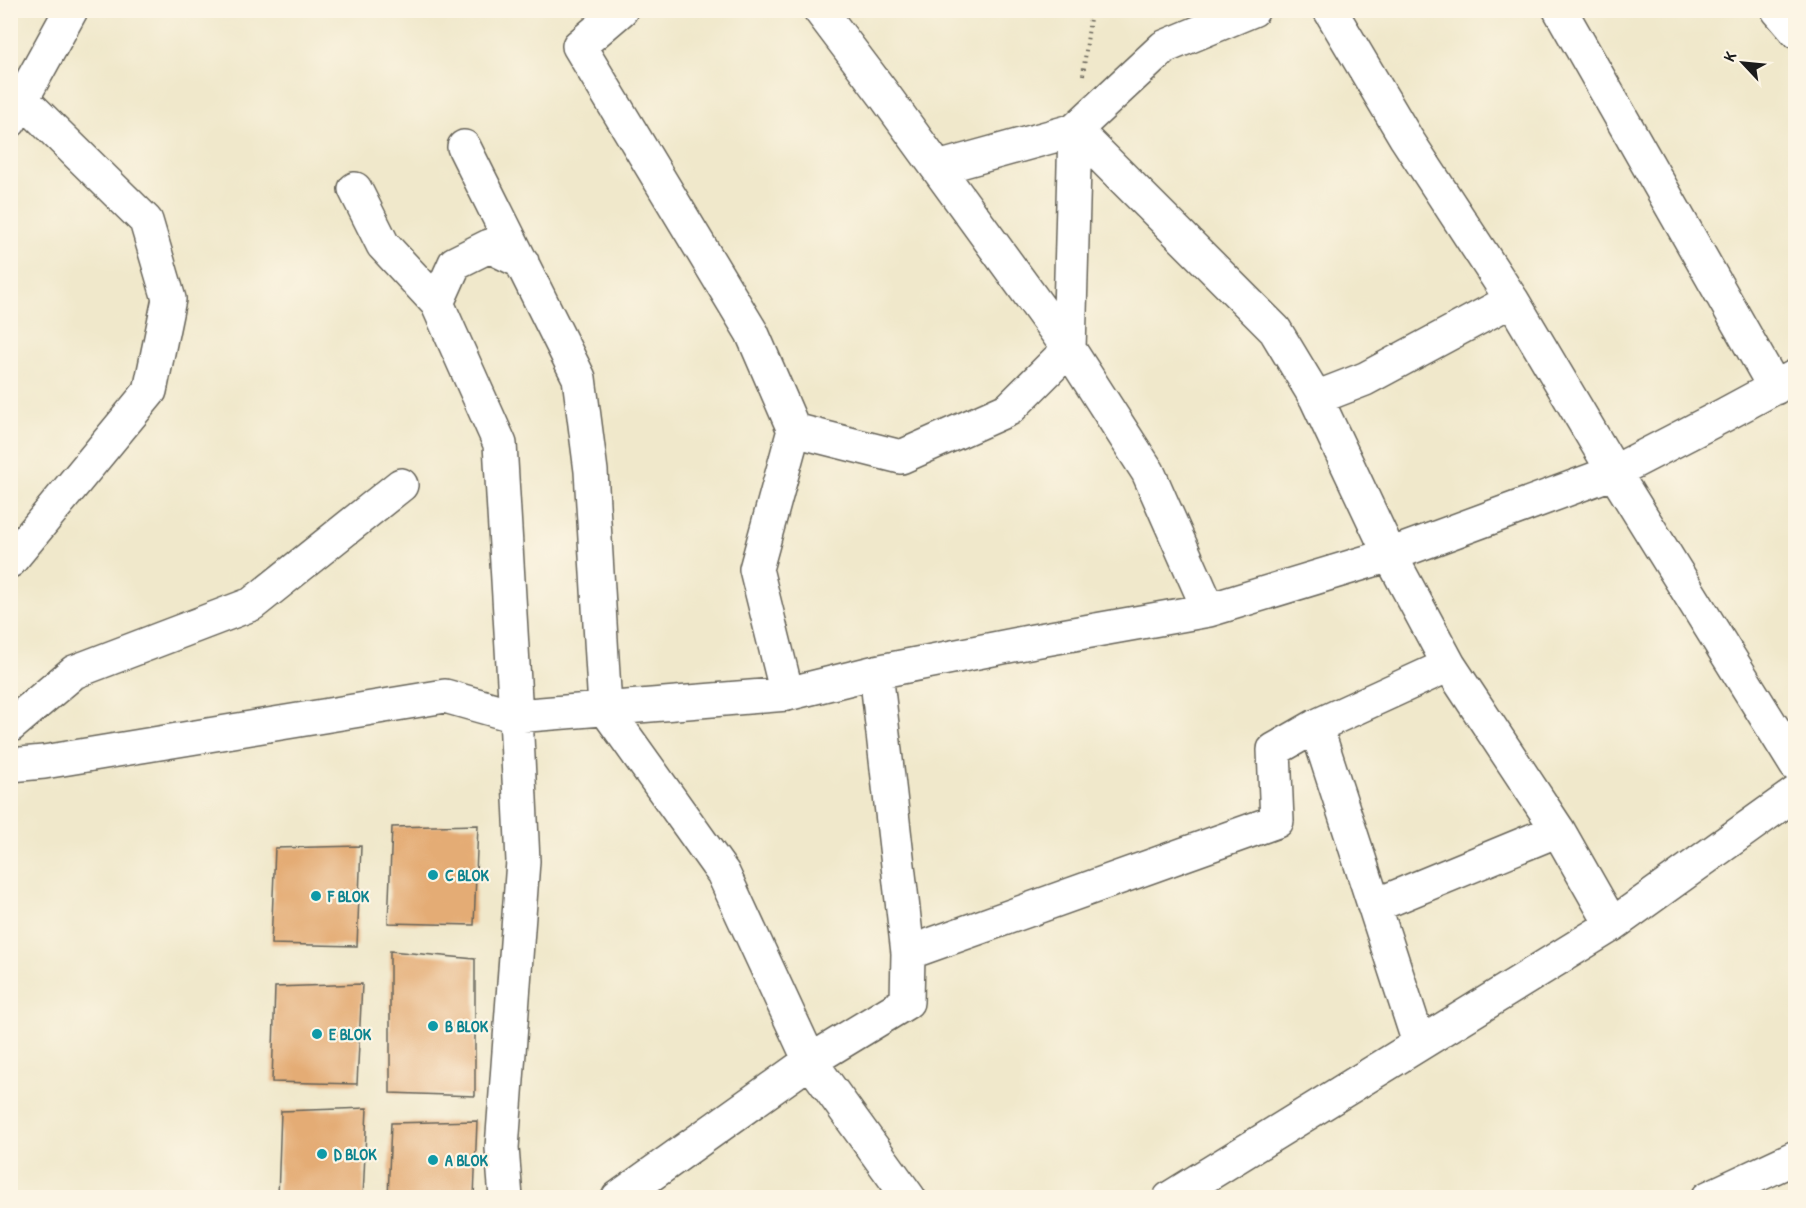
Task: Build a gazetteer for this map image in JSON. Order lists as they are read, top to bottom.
{
  "places": [
    "C BLOK",
    "F BLOK",
    "B BLOK",
    "E BLOK",
    "D BLOK",
    "A BLOK"
  ],
  "north": "top left"
}
